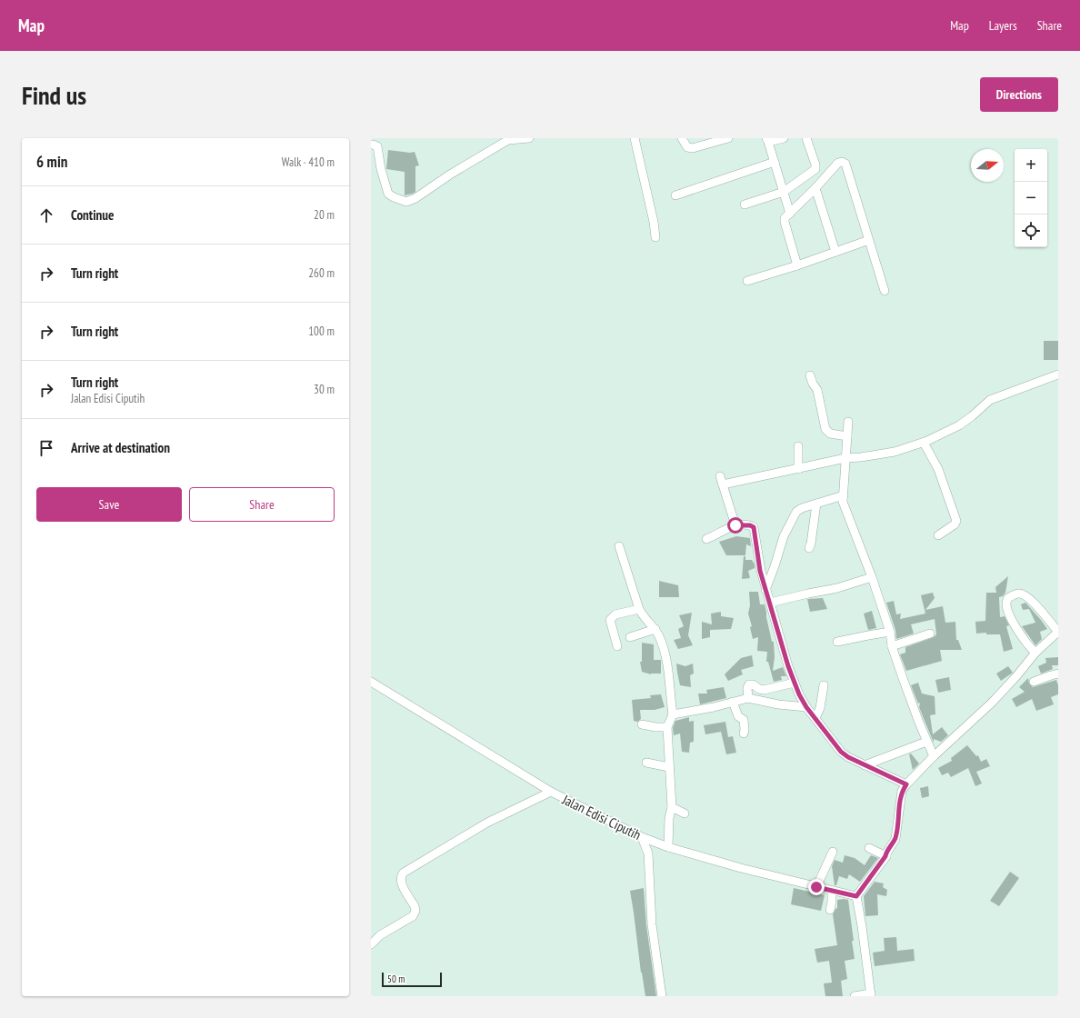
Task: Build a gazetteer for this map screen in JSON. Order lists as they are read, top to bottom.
{
  "streets": {
    "street": ["Jalan Edisi Ciputih"]
  },
  "scale_bar": "50 m",
  "north": "right",
  "page": {
    "header": "Map",
    "nav": ["Map", "Layers", "Share"],
    "buttons": [
      "Directions",
      ["Save", "Share"]
    ],
    "title": "Find us",
    "heading": ["6 min", "Walk · 410 m"],
    "map_buttons": ["+", "−"],
    "list": [
      ["Continue", "20 m"],
      ["Turn right", "260 m"],
      ["Turn right", "100 m"],
      ["Turn right", "Jalan Edisi Ciputih", "30 m"],
      "Arrive at destination"
    ],
    "scale": "50 m"
  }
}
